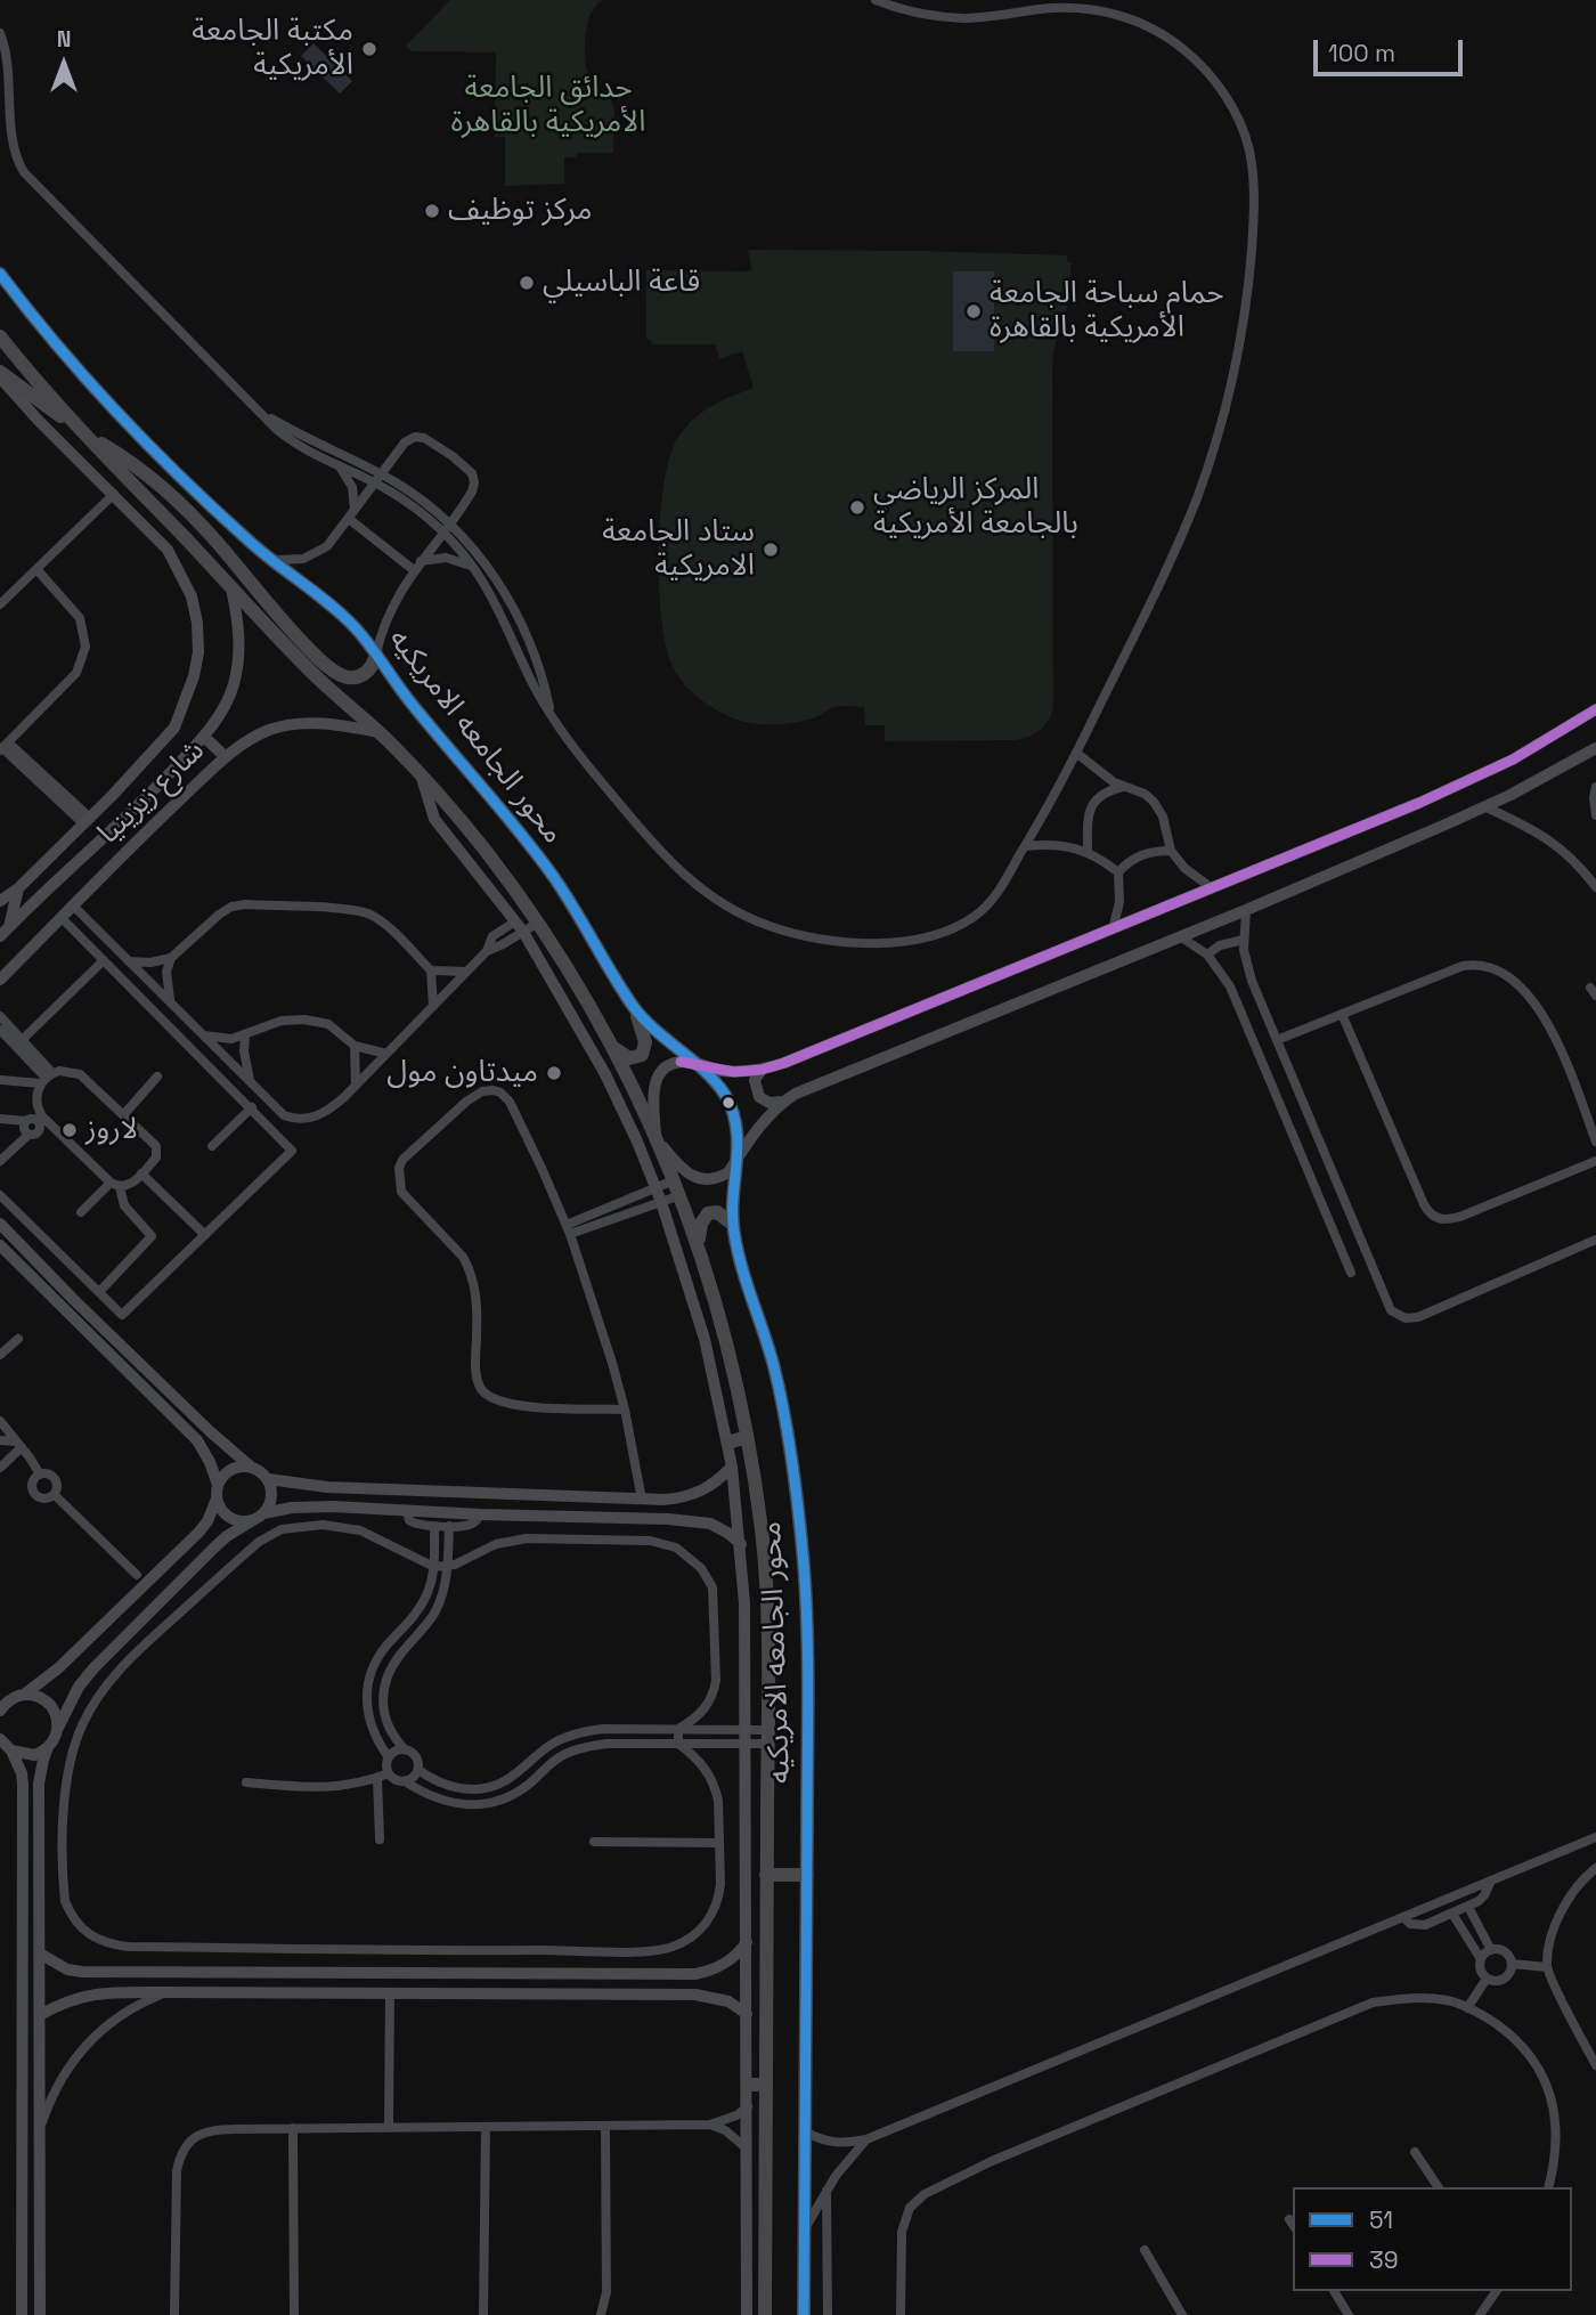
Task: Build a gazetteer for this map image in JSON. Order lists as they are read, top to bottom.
{
  "streets": {
    "main road": ["محور الجامعه الامريكيه"],
    "street": ["شارع زيزينيا"]
  },
  "crossings": [
    ["محور الجامعه الامريكيه", "شارع زيزينيا"]
  ],
  "parks": ["حدائق الجامعة الأمريكية بالقاهرة"],
  "places": [
    "مكتبة الجامعة الأمريكية",
    "مركز توظيف",
    "قاعة الباسيلي",
    "حمام سباحة الجامعة الأمريكية بالقاهرة",
    "المركز الرياضي بالجامعة الأمريكية",
    "ستاد الجامعة الامريكية",
    "ميدتاون مول",
    "لاروز"
  ],
  "lines": ["transit line 51", "transit line 39"],
  "legend": ["51", "39"],
  "scale_bar": "100 m",
  "north": "top"
}
